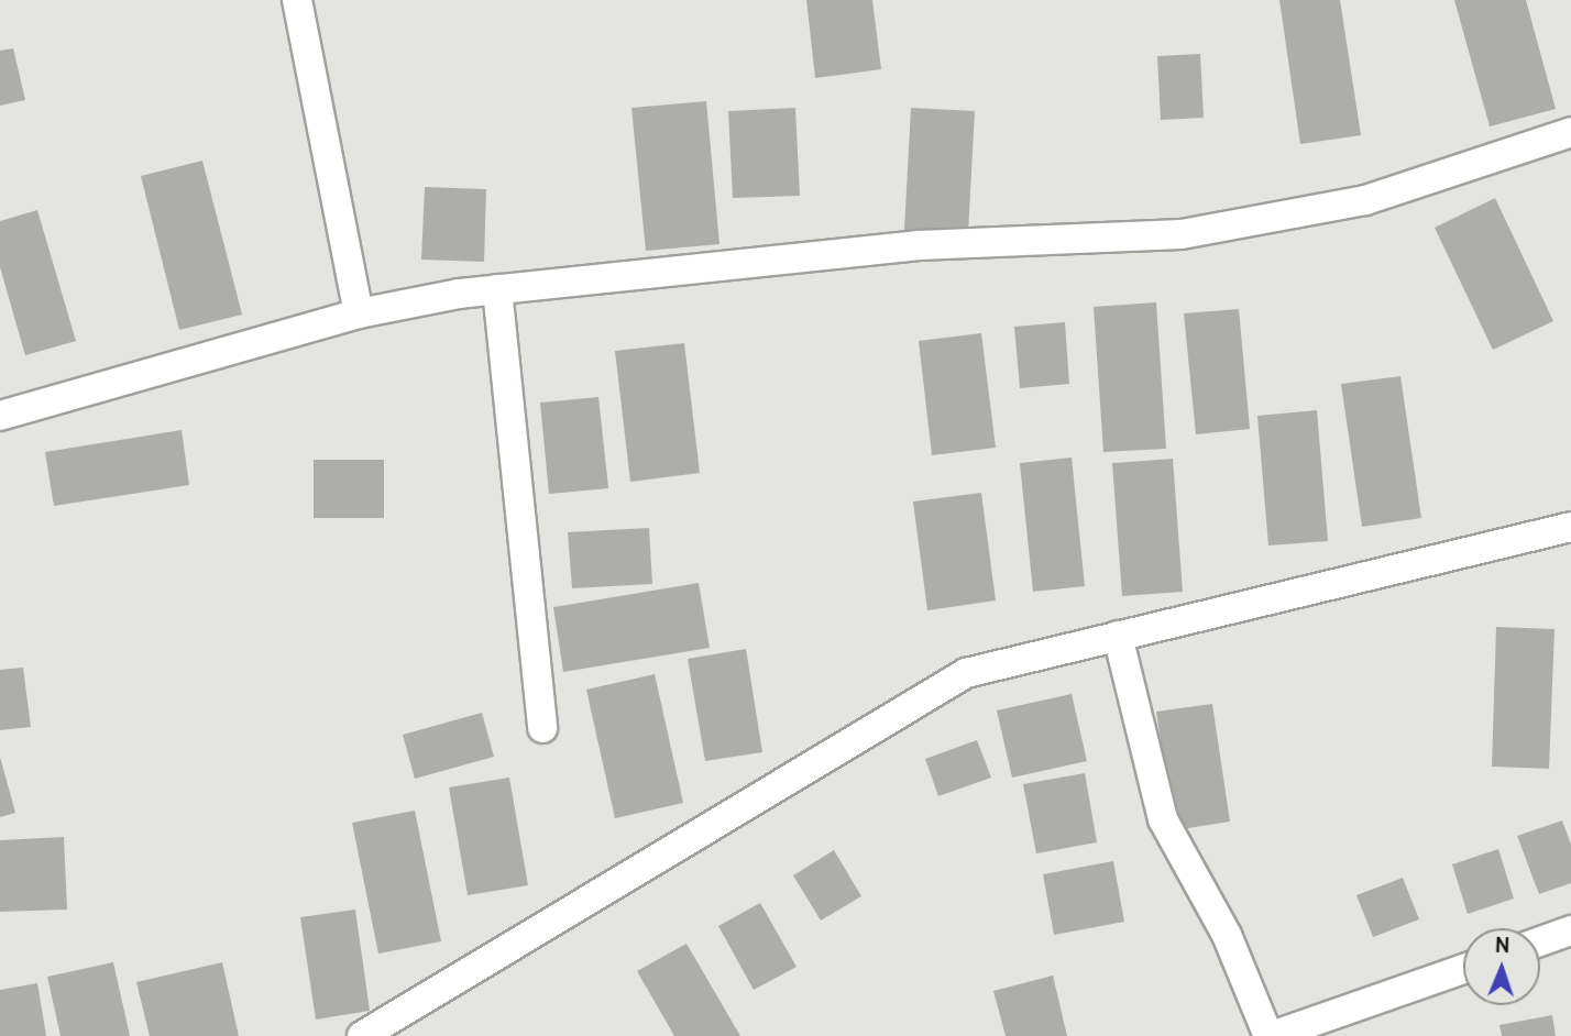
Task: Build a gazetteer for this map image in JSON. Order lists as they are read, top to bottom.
{
  "north": "top"
}
